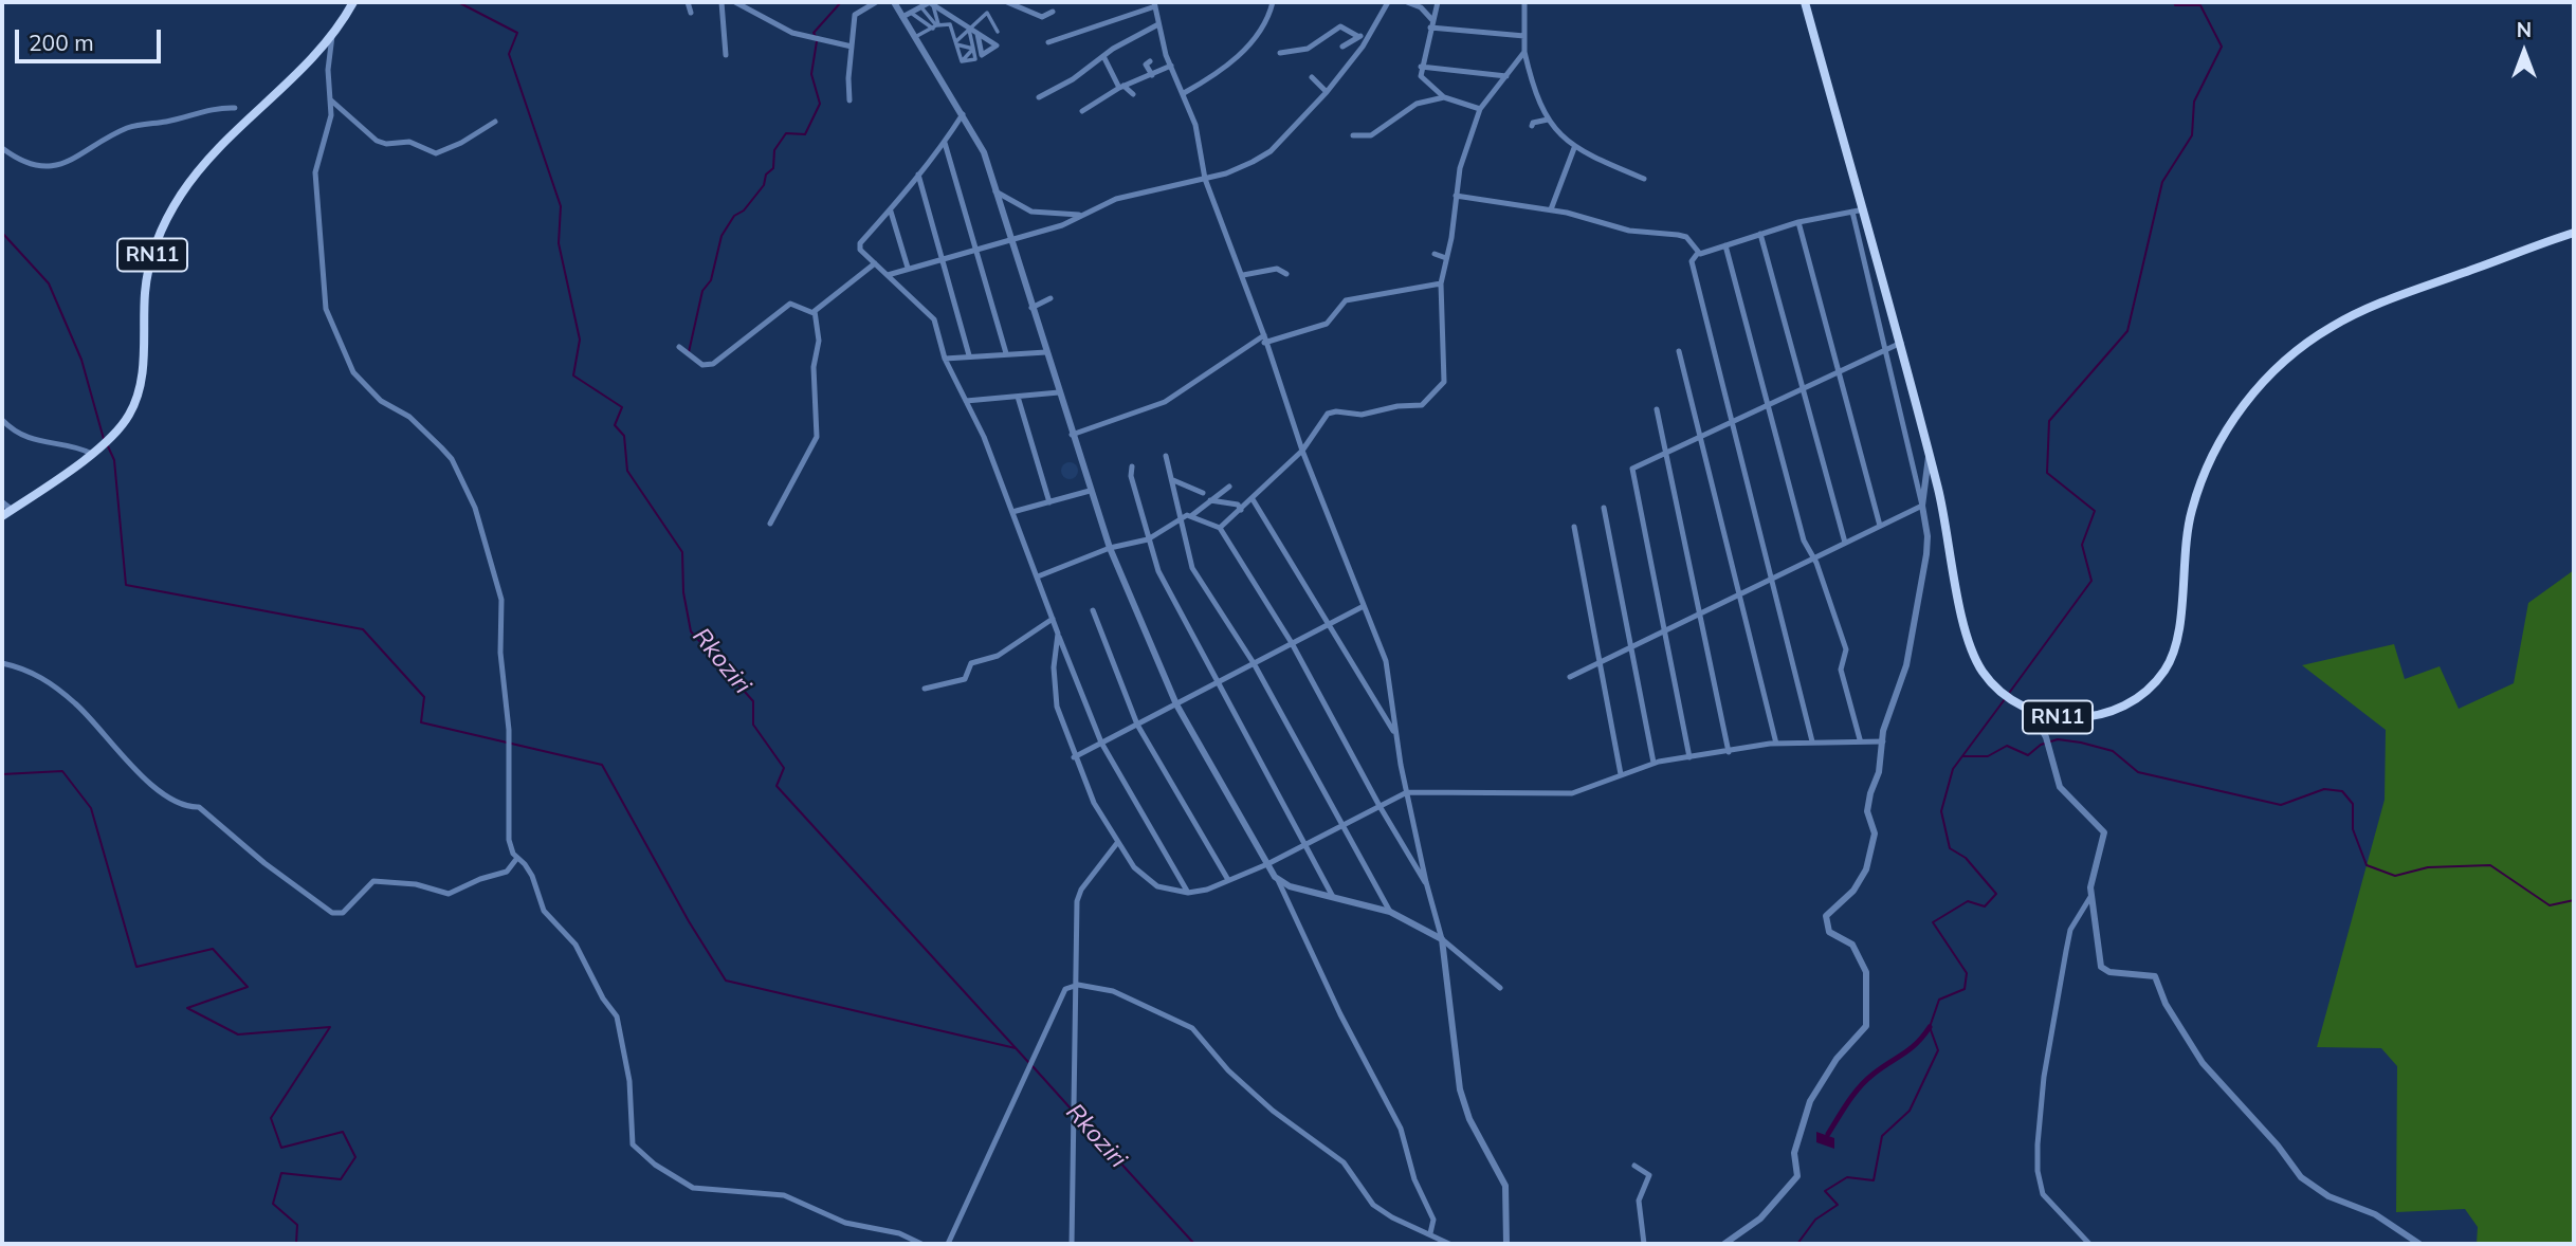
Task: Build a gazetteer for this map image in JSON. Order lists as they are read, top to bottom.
{
  "streets": {
    "main road": ["RN11"]
  },
  "water": ["Rkoziri"],
  "scale_bar": "200 m",
  "north": "top"
}
